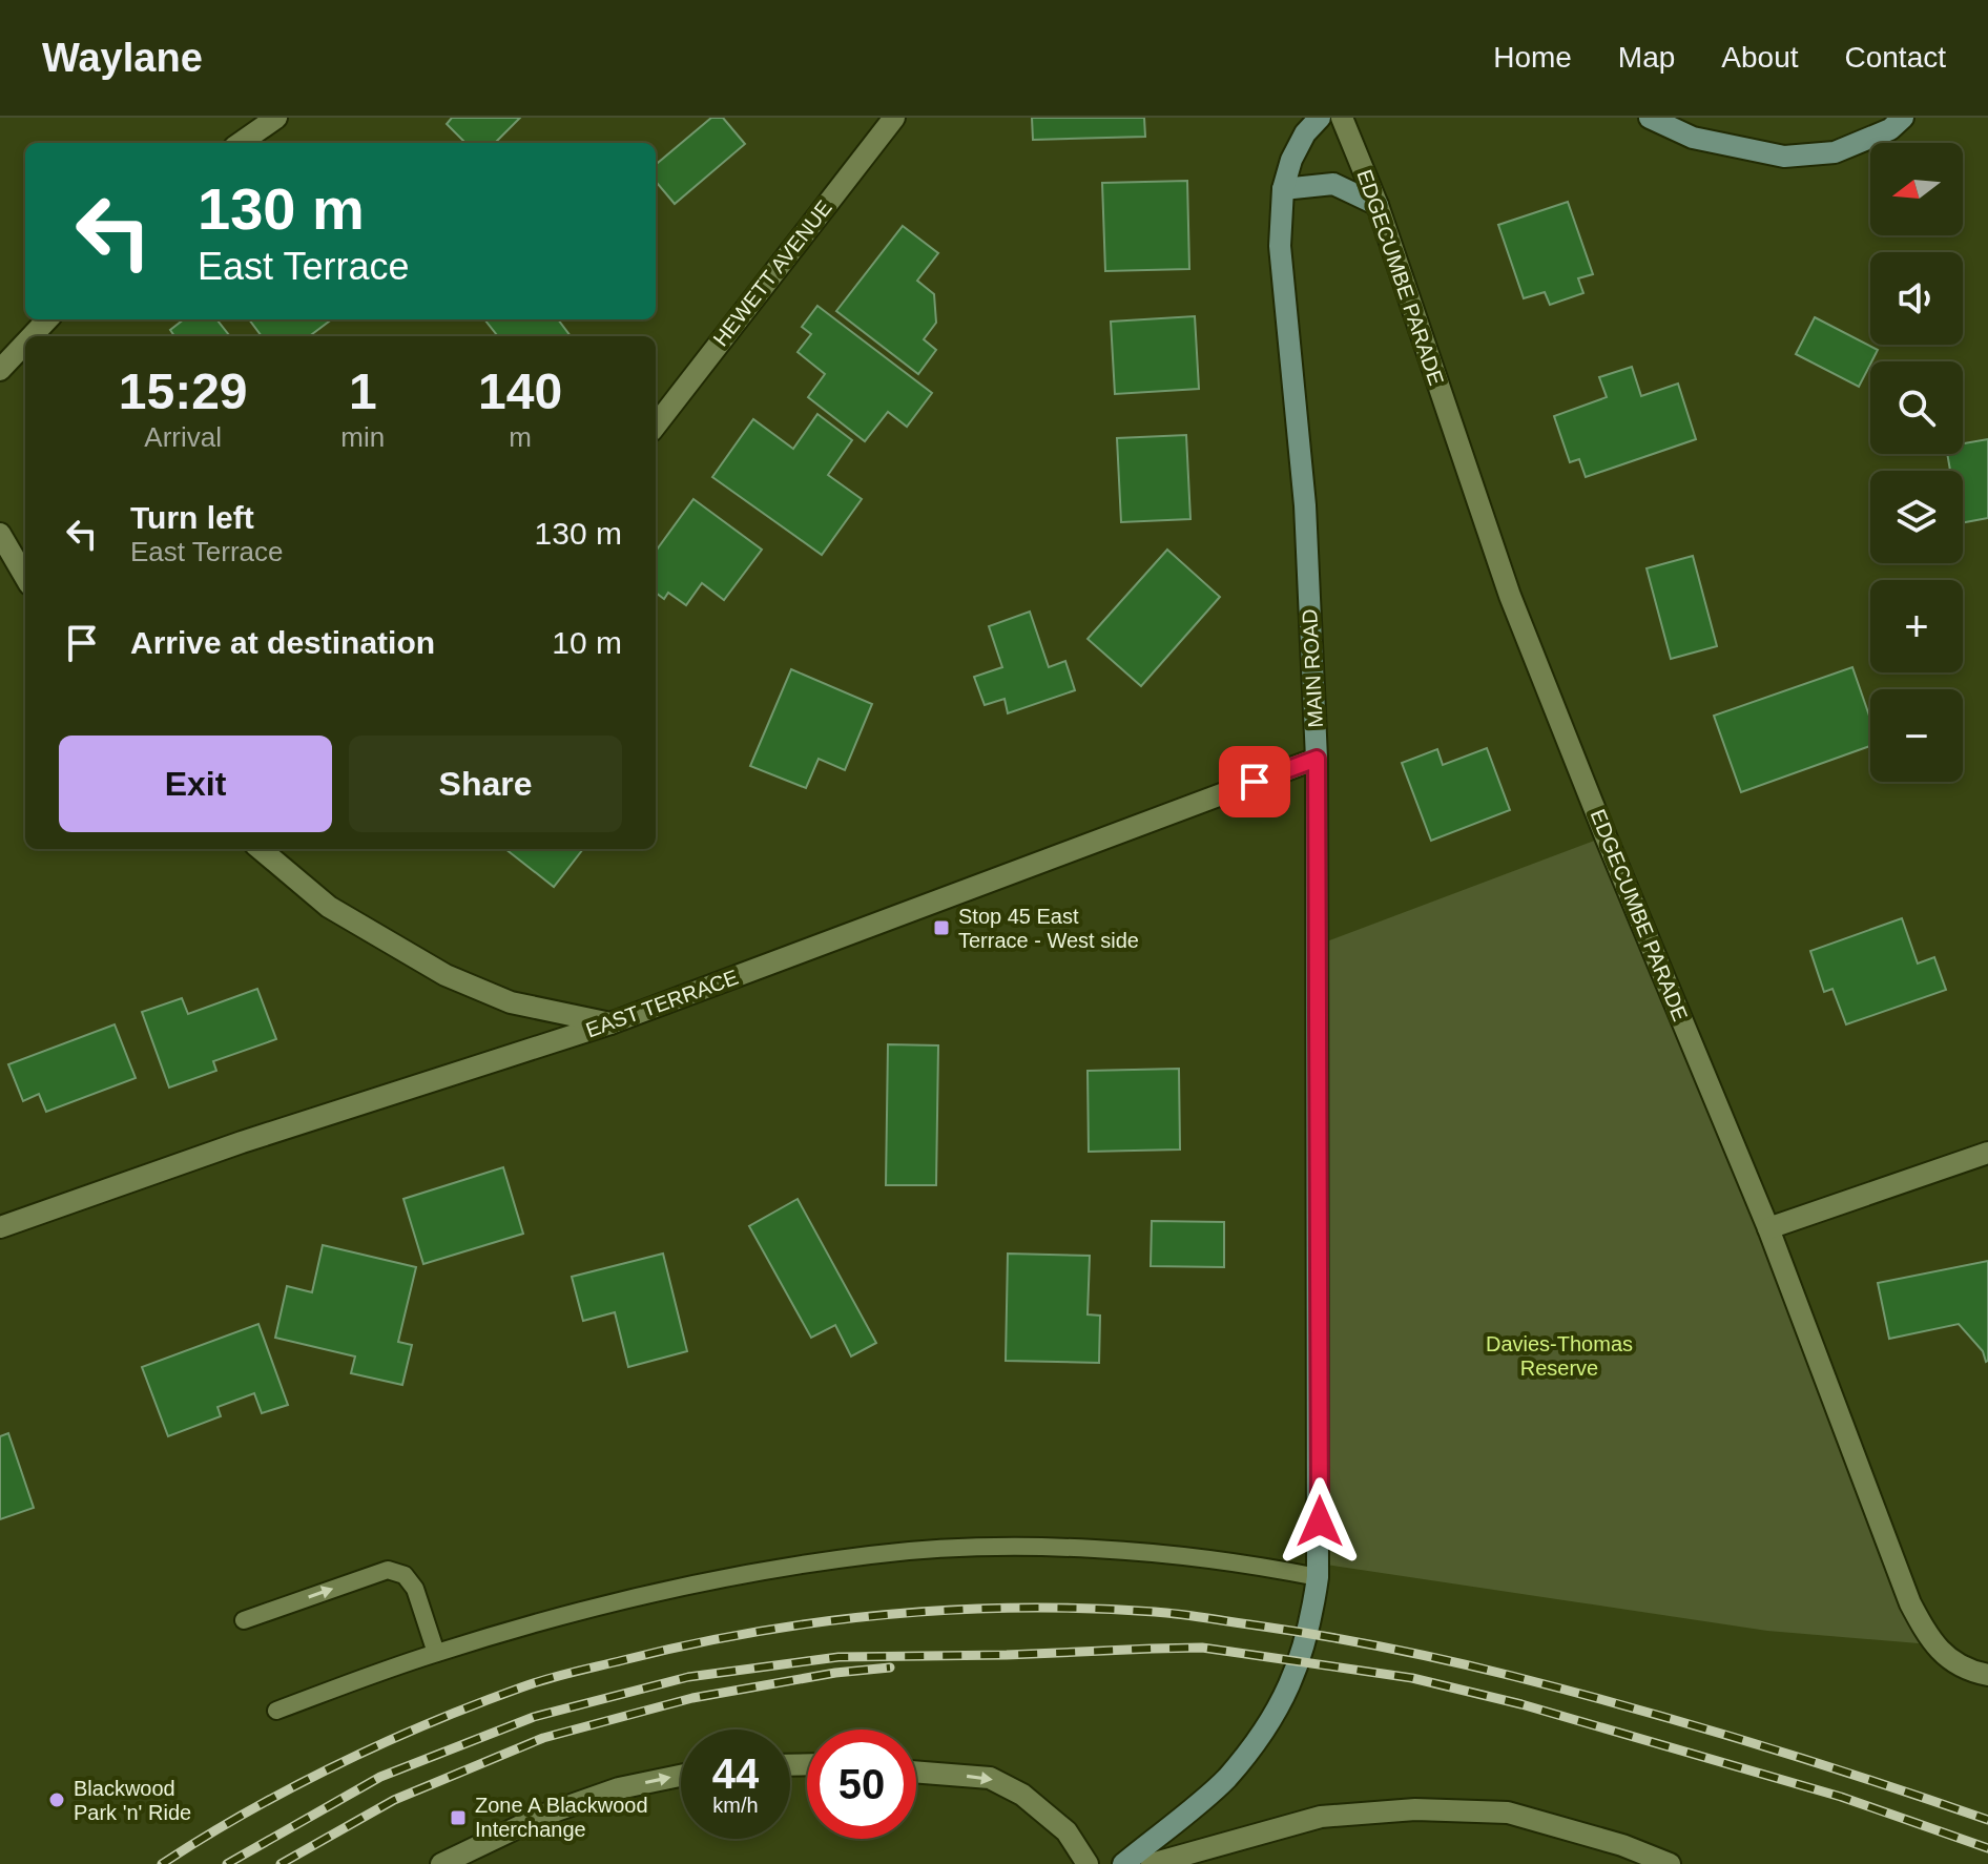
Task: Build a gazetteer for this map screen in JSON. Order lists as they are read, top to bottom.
{
  "streets": {
    "main road": ["MAIN ROAD"],
    "street": ["HEWETT AVENUE", "EDGECUMBE PARADE", "EAST TERRACE"]
  },
  "crossings": [
    ["MAIN ROAD", "EAST TERRACE"]
  ],
  "parks": ["Davies-Thomas Reserve"],
  "places": {
    "transit": ["Stop 45 East Terrace - West side", "Zone A Blackwood Interchange"],
    "other": ["Blackwood Park 'n' Ride"]
  },
  "north": "left",
  "page": {
    "header": "Waylane",
    "nav": [
      "Home",
      "Map",
      "About",
      "Contact"
    ],
    "map_buttons": ["+", "−"],
    "turn": ["130 m", "East Terrace"],
    "eta": [
      "15:29",
      "Arrival",
      "1",
      "min",
      "140",
      "m"
    ],
    "list": [
      {
        "name": "Turn left",
        "note": "East Terrace",
        "value": "130 m"
      },
      {
        "name": "Arrive at destination",
        "value": "10 m"
      }
    ],
    "buttons": ["Exit", "Share"],
    "speed": "44 km/h",
    "limit": "50"
  }
}
